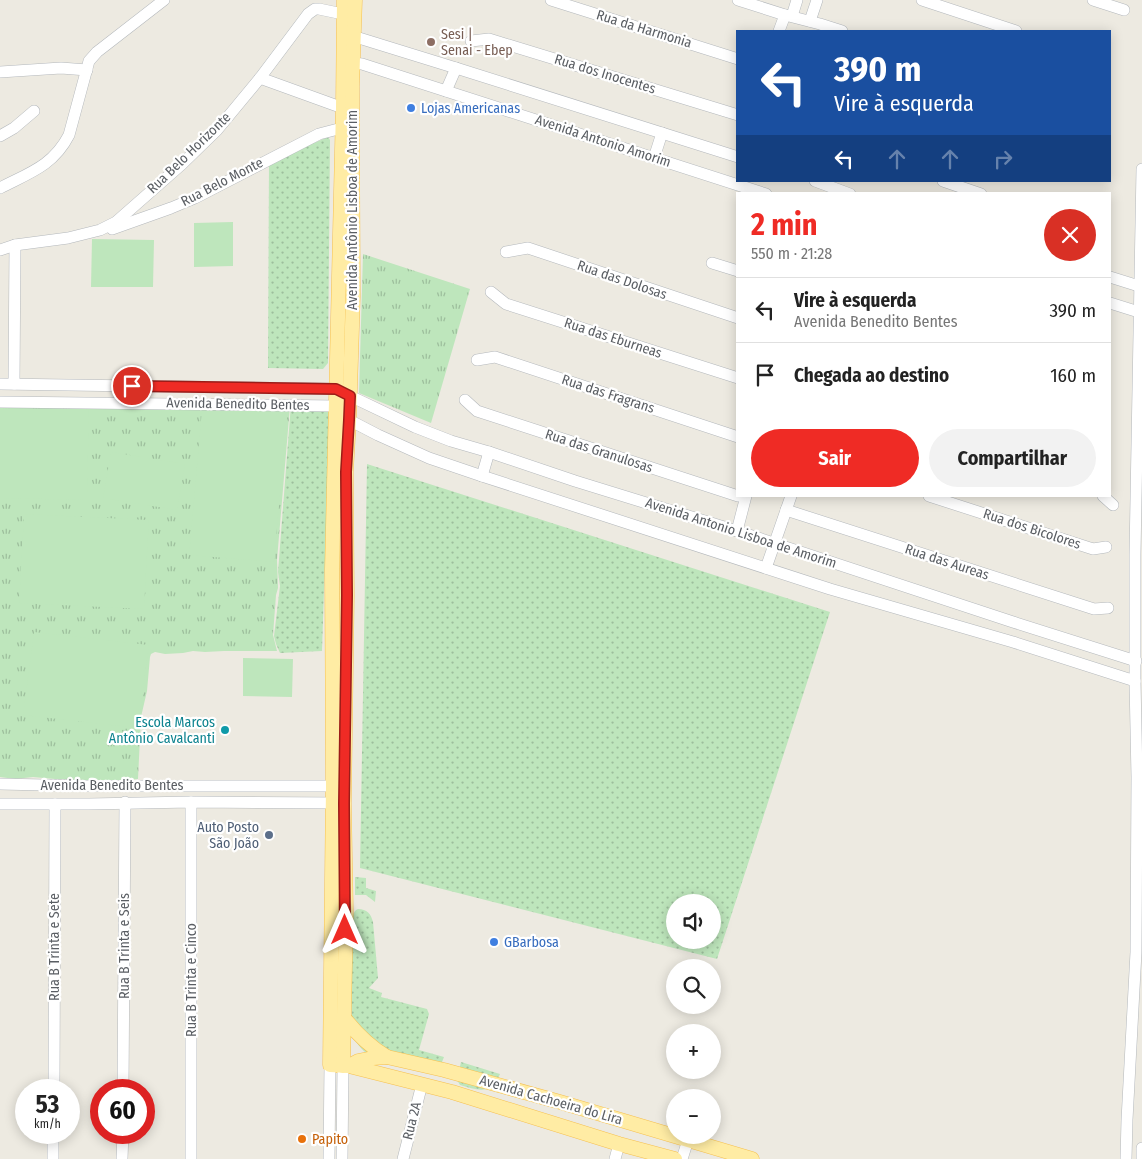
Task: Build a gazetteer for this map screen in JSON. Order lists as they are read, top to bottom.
{
  "streets": {
    "main road": ["Avenida Antônio Lisboa de Amorim", "Avenida Cachoeira do Lira"],
    "street": [
      "Rua da Harmonia",
      "Rua dos Inocentes",
      "Avenida Antonio Amorim",
      "Rua Belo Horizonte",
      "Rua Belo Monte",
      "Rua das Dolosas",
      "Rua das Eburneas",
      "Rua das Fragrans",
      "Avenida Benedito Bentes",
      "Rua das Granulosas",
      "Rua dos Bicolores",
      "Avenida Antonio Lisboa de Amorim",
      "Rua das Aureas",
      "Rua B Trinta e Seis",
      "Rua B Trinta e Sete",
      "Rua B Trinta e Cinco",
      "Rua 2A"
    ]
  },
  "crossings": [
    ["Avenida Antonio Amorim", "Avenida Antônio Lisboa de Amorim"],
    ["Rua Belo Horizonte", "Rua Belo Monte"],
    ["Rua Belo Horizonte", "Avenida Antônio Lisboa de Amorim"],
    ["Rua Belo Monte", "Avenida Antônio Lisboa de Amorim"],
    ["Avenida Antônio Lisboa de Amorim", "Avenida Benedito Bentes"],
    ["Avenida Antônio Lisboa de Amorim", "Avenida Antonio Lisboa de Amorim"],
    ["Avenida Benedito Bentes", "Avenida Antonio Lisboa de Amorim"],
    ["Avenida Benedito Bentes", "Rua B Trinta e Seis"],
    ["Avenida Benedito Bentes", "Rua B Trinta e Sete"],
    ["Avenida Benedito Bentes", "Rua B Trinta e Cinco"],
    ["Rua das Granulosas", "Avenida Antonio Lisboa de Amorim"],
    ["Avenida Cachoeira do Lira", "Rua 2A"]
  ],
  "places": [
    "Sesi | Senai - Ebep",
    "Lojas Americanas",
    "Escola Marcos Antônio Cavalcanti",
    "Auto Posto São João",
    "GBarbosa",
    "Papito"
  ],
  "page": {
    "turn": ["390 m", "Vire à esquerda"],
    "heading": ["2 min", "550 m · 21:28"],
    "list": [
      {
        "name": "Vire à esquerda",
        "note": "Avenida Benedito Bentes",
        "value": "390 m"
      },
      {
        "name": "Chegada ao destino",
        "value": "160 m"
      }
    ],
    "buttons": ["Sair", "Compartilhar"],
    "map_buttons": ["+", "−"],
    "speed": "53 km/h",
    "limit": "60"
  }
}
